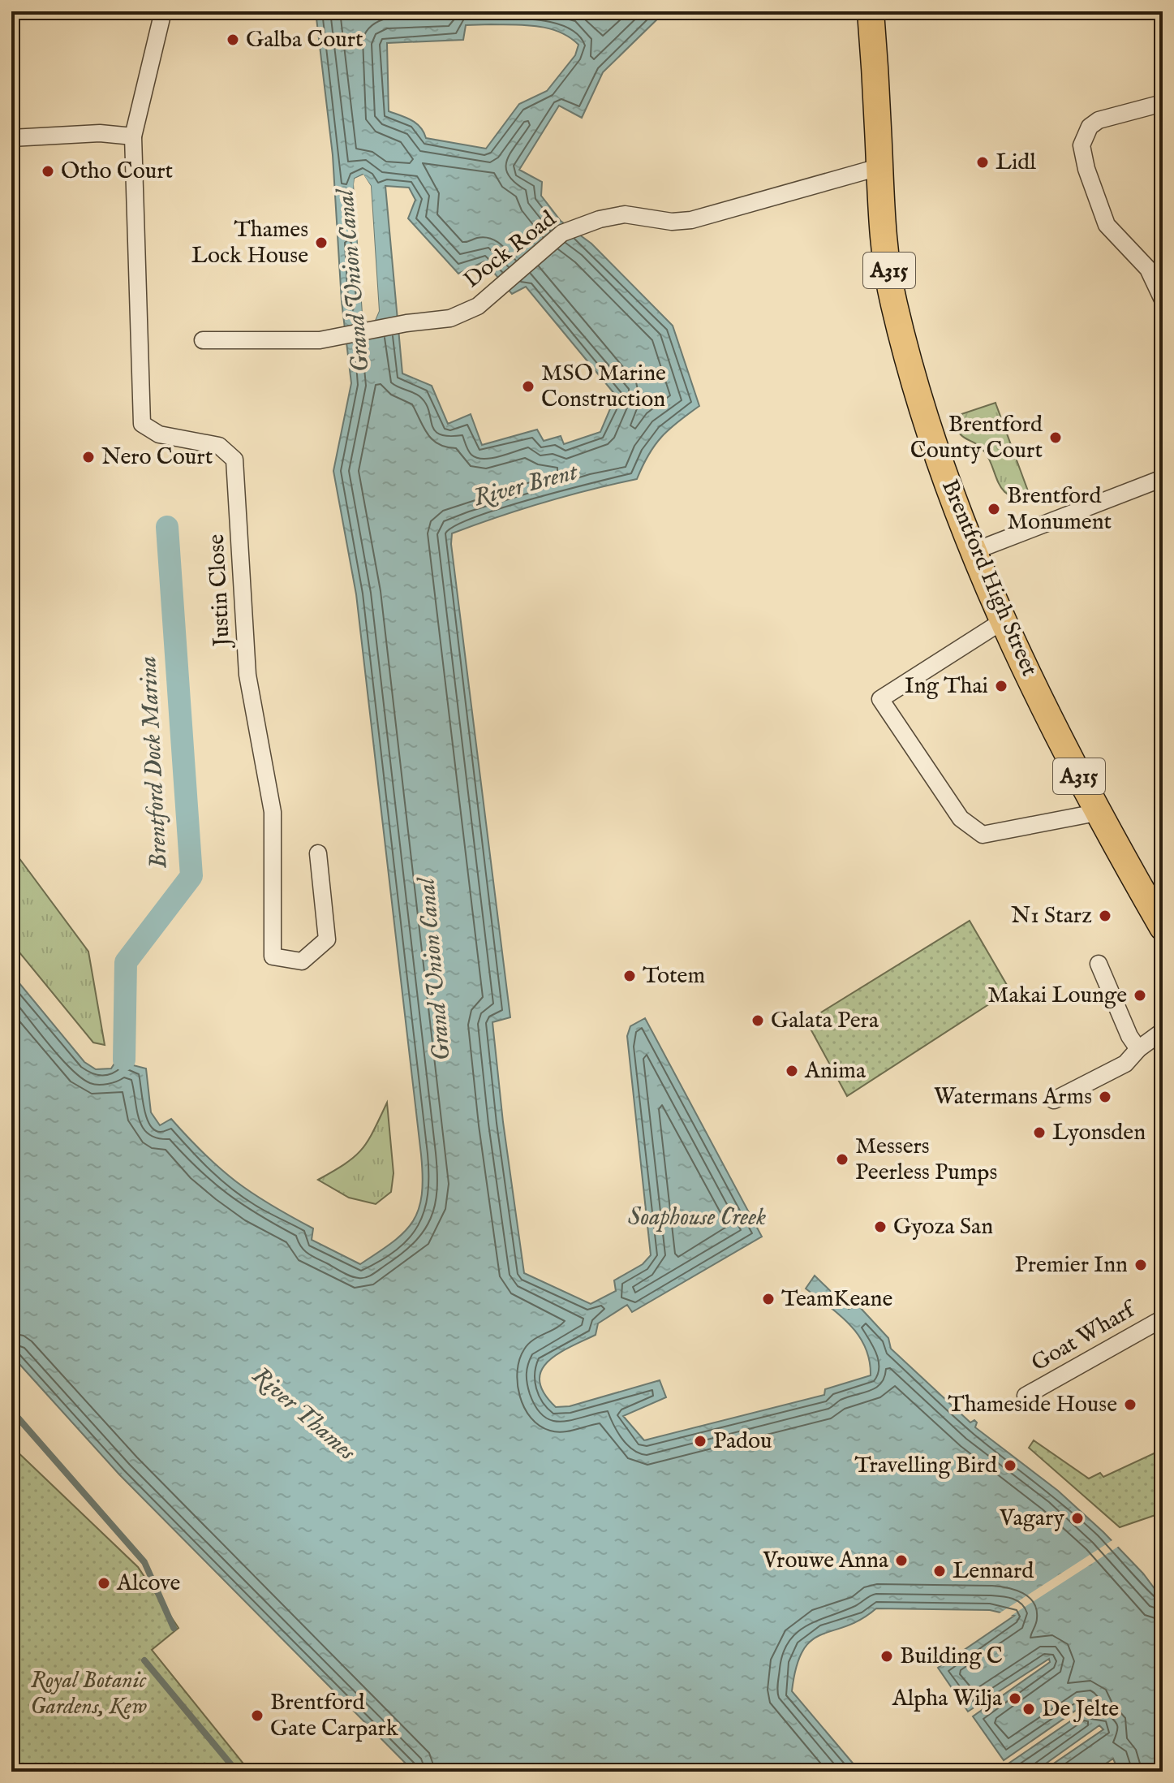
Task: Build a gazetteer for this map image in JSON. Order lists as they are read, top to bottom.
{
  "streets": {
    "main road": ["A315", "Brentford High Street"],
    "street": ["Dock Road", "Justin Close", "Goat Wharf"]
  },
  "crossings": [
    ["Dock Road", "Brentford High Street"]
  ],
  "water": [
    "Grand Union Canal",
    "River Brent",
    "Brentford Dock Marina",
    "Soaphouse Creek",
    "River Thames"
  ],
  "parks": ["Royal Botanic Gardens, Kew"],
  "places": [
    "Galba Court",
    "Lidl",
    "Otho Court",
    "Thames Lock House",
    "MSO Marine Construction",
    "Brentford County Court",
    "Nero Court",
    "Brentford Monument",
    "Ing Thai",
    "N1 Starz",
    "Totem",
    "Makai Lounge",
    "Galata Pera",
    "Anima",
    "Watermans Arms",
    "Lyonsden",
    "Messers Peerless Pumps",
    "Gyoza San",
    "Premier Inn",
    "TeamKeane",
    "Thameside House",
    "Padou",
    "Travelling Bird",
    "Vagary",
    "Vrouwe Anna",
    "Lennard",
    "Alcove",
    "Building C",
    "Alpha Wilja",
    "De Jelte",
    "Brentford Gate Carpark"
  ]
}
